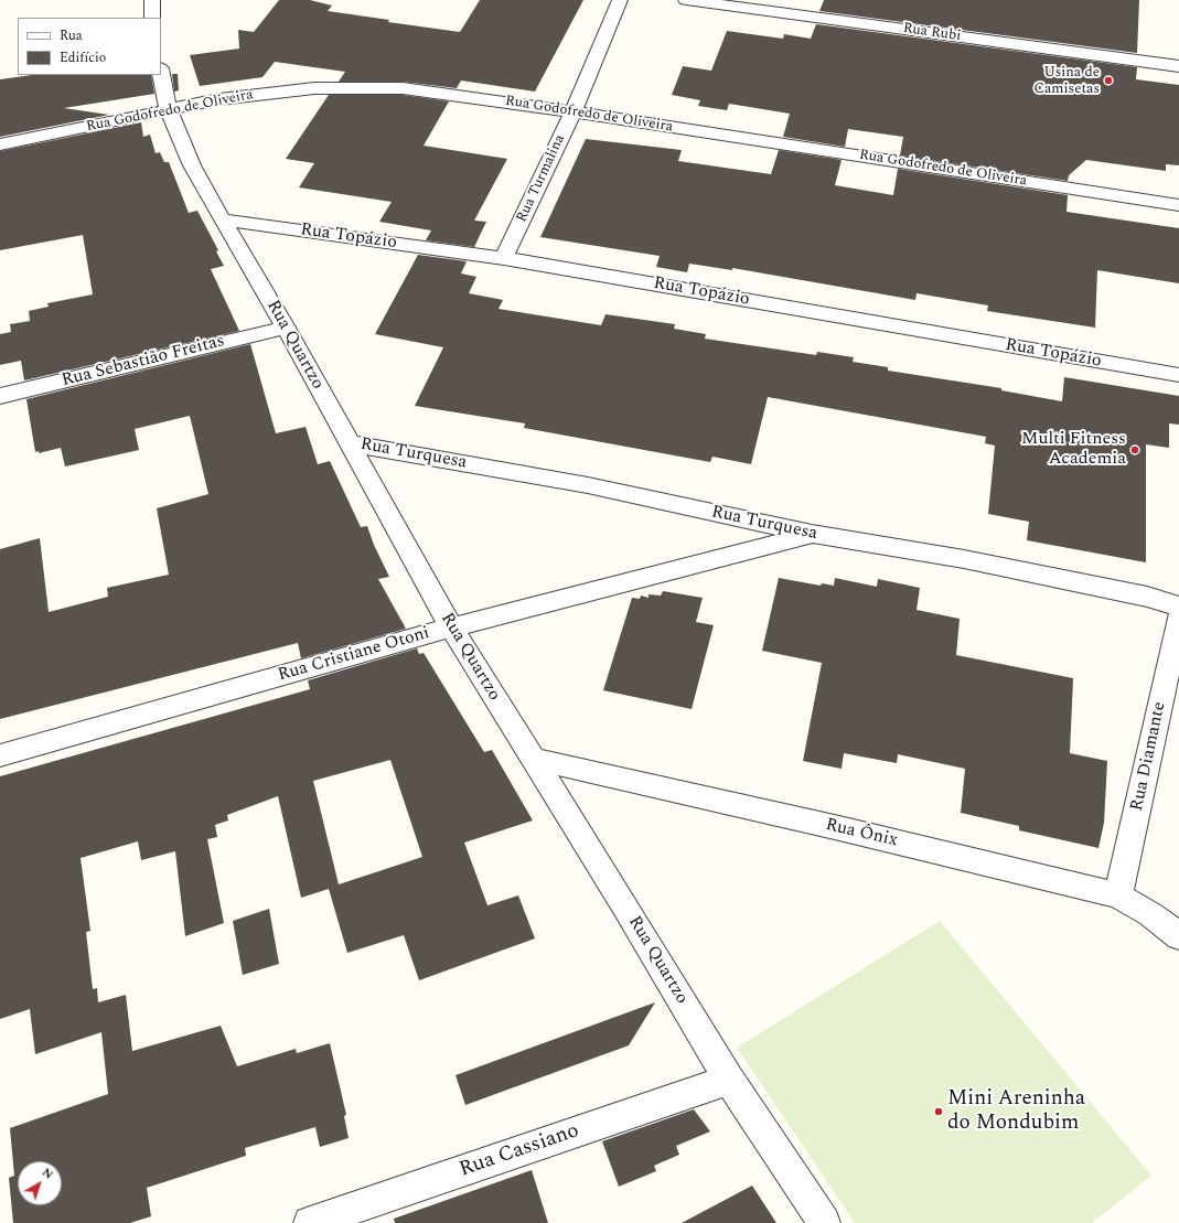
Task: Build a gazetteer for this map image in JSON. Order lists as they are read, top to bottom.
{
  "streets": {
    "street": [
      "Rua Rubi",
      "Rua Godofredo de Oliveira",
      "Rua Turmalina",
      "Rua Topázio",
      "Rua Quartzo",
      "Rua Sebastião Freitas",
      "Rua Turquesa",
      "Rua Cristiane Otoni",
      "Rua Diamante",
      "Rua Ônix",
      "Rua Cassiano"
    ]
  },
  "crossings": [
    ["Rua Godofredo de Oliveira", "Rua Turmalina"],
    ["Rua Godofredo de Oliveira", "Rua Quartzo"],
    ["Rua Turmalina", "Rua Topázio"],
    ["Rua Topázio", "Rua Quartzo"],
    ["Rua Quartzo", "Rua Sebastião Freitas"],
    ["Rua Quartzo", "Rua Turquesa"],
    ["Rua Quartzo", "Rua Cristiane Otoni"],
    ["Rua Quartzo", "Rua Ônix"],
    ["Rua Quartzo", "Rua Cassiano"],
    ["Rua Turquesa", "Rua Cristiane Otoni"],
    ["Rua Diamante", "Rua Ônix"]
  ],
  "places": ["Usina de Camisetas", "Multi Fitness Academia", "Mini Areninha do Mondubim"],
  "legend": ["Rua", "Edifício"],
  "north": "top right"
}
